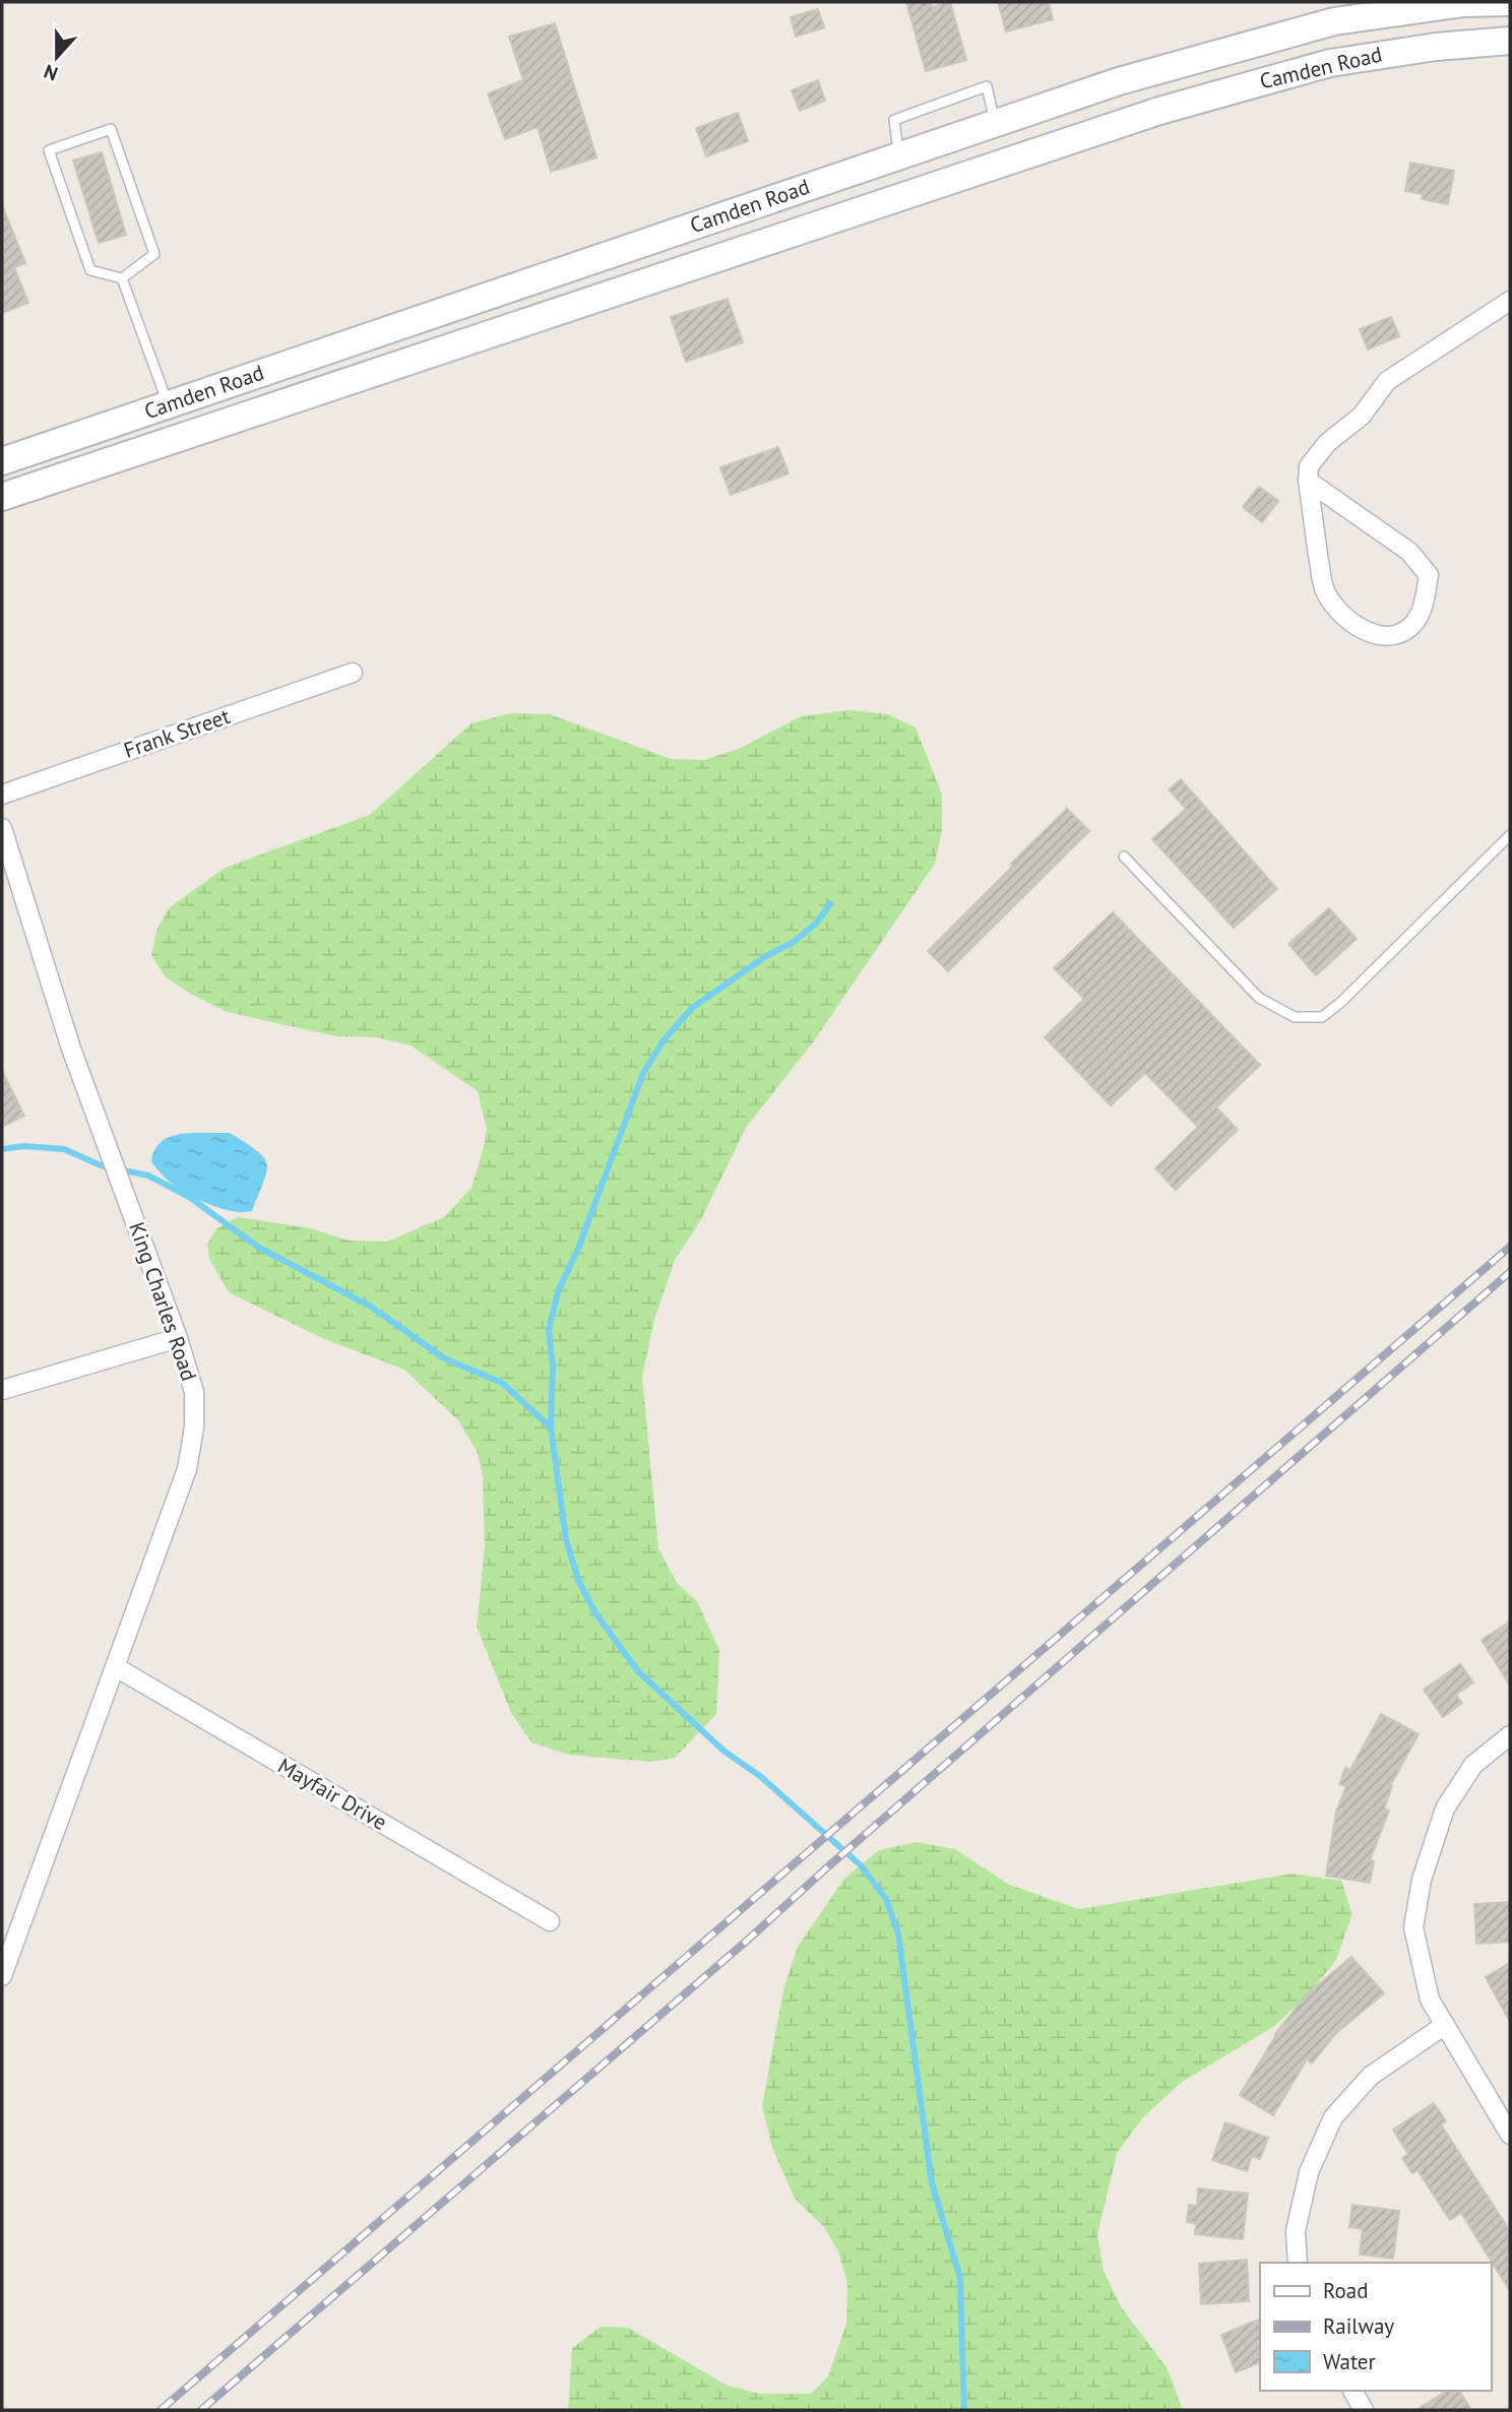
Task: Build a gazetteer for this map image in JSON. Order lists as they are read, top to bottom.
{
  "streets": {
    "main road": ["Camden Road"],
    "street": ["Frank Street", "King Charles Road", "Mayfair Drive"]
  },
  "crossings": [
    ["King Charles Road", "Mayfair Drive"]
  ],
  "legend": ["Road", "Railway", "Water"],
  "north": "bottom"
}
